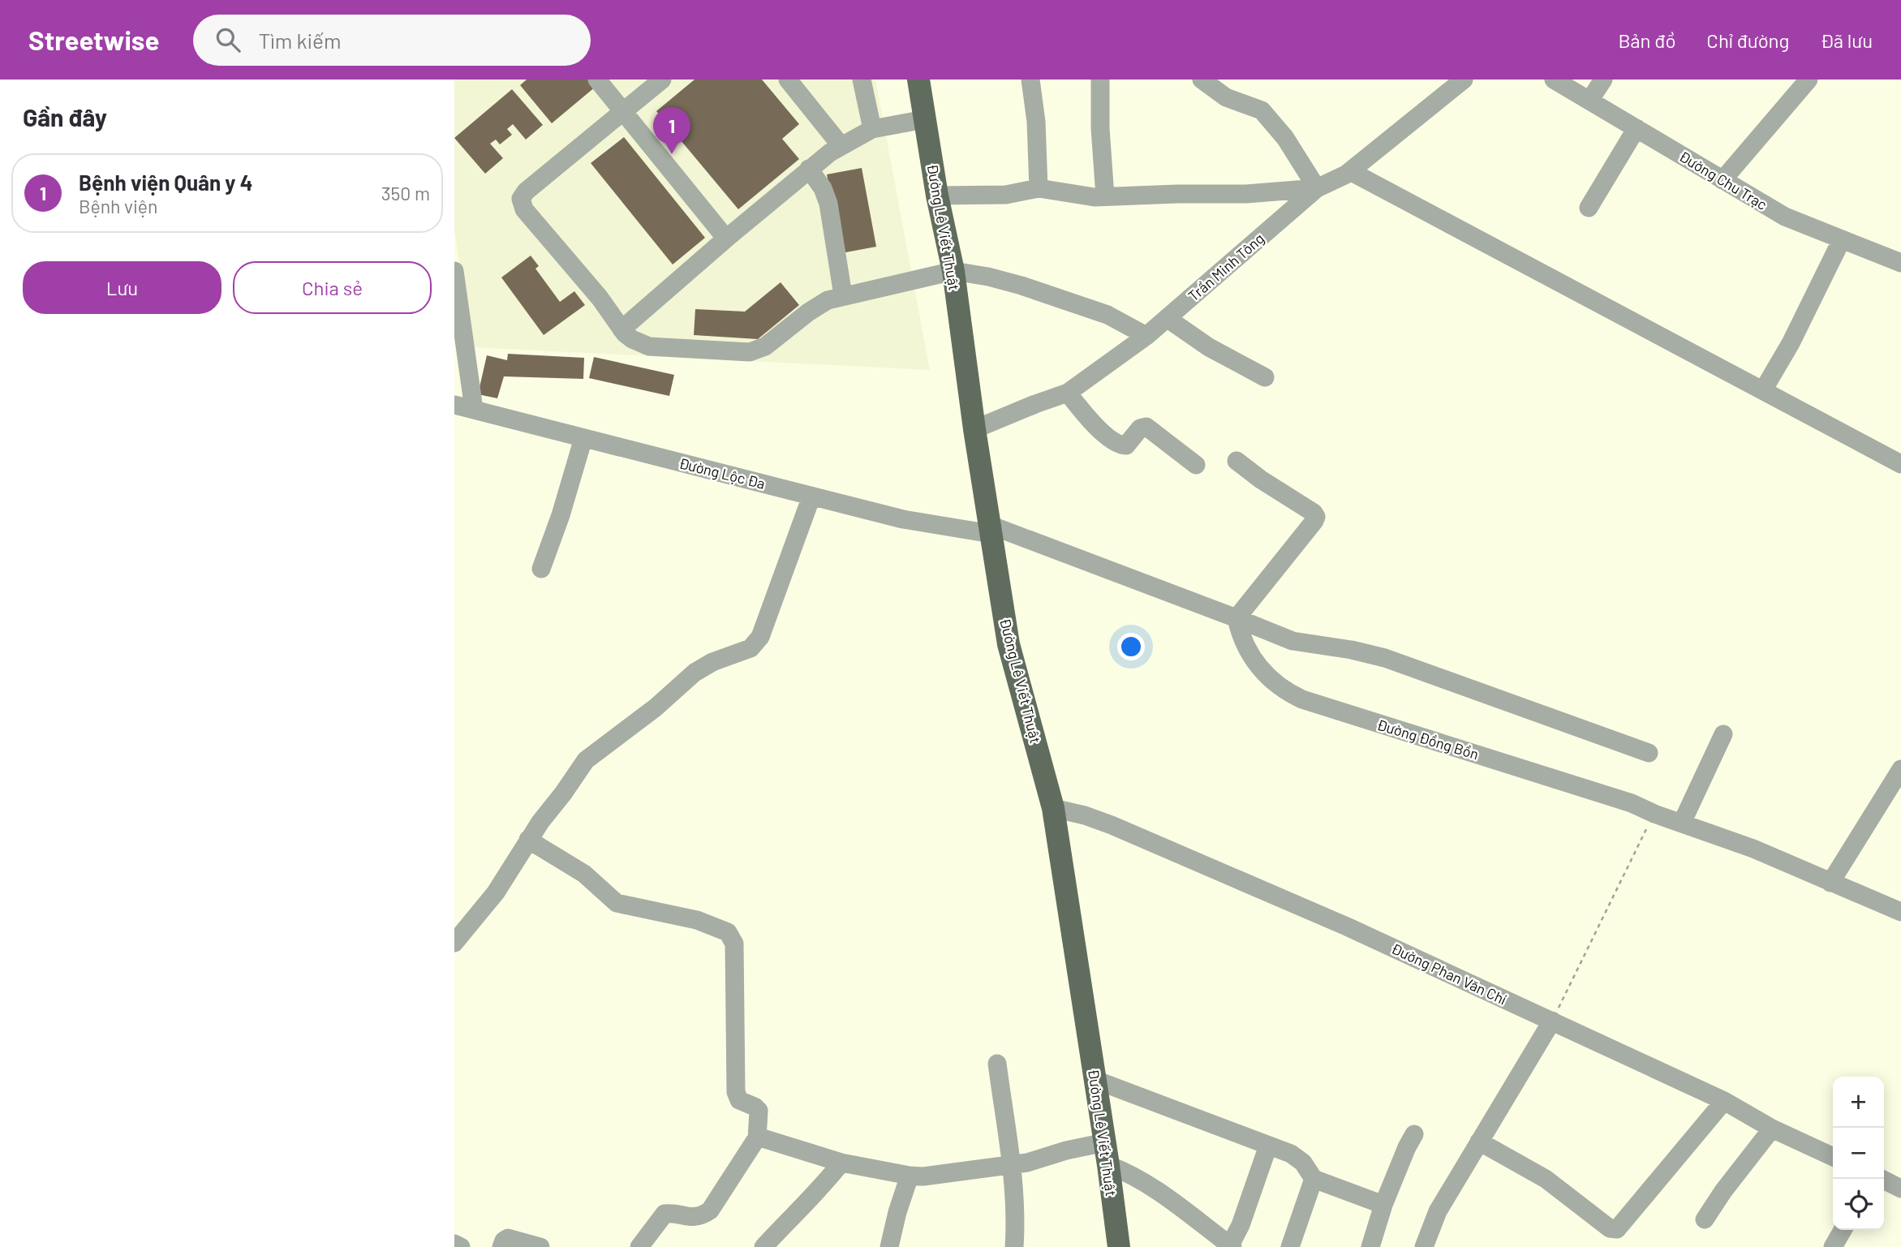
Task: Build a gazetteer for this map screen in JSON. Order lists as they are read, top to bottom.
{
  "streets": {
    "main road": ["Đường Lê Viết Thuật"],
    "street": [
      "Đường Chu Trạc",
      "Trần Minh Tông",
      "Đường Lộc Đa",
      "Đường Đồng Bồn",
      "Đường Phan Văn Chí"
    ]
  },
  "crossings": [
    ["Đường Lê Viết Thuật", "Trần Minh Tông"],
    ["Đường Lê Viết Thuật", "Đường Lộc Đa"],
    ["Đường Lê Viết Thuật", "Đường Phan Văn Chí"]
  ],
  "page": {
    "header": "Streetwise",
    "search": "Tìm kiếm",
    "nav": ["Bản đồ", "Chỉ đường", "Đã lưu"],
    "heading": "Gần đây",
    "pins": "1",
    "list": [
      {
        "mark": "1",
        "name": "Bệnh viện Quân y 4",
        "note": "Bệnh viện",
        "value": "350 m"
      }
    ],
    "buttons": ["Lưu", "Chia sẻ"],
    "map_buttons": ["+", "−"]
  }
}
